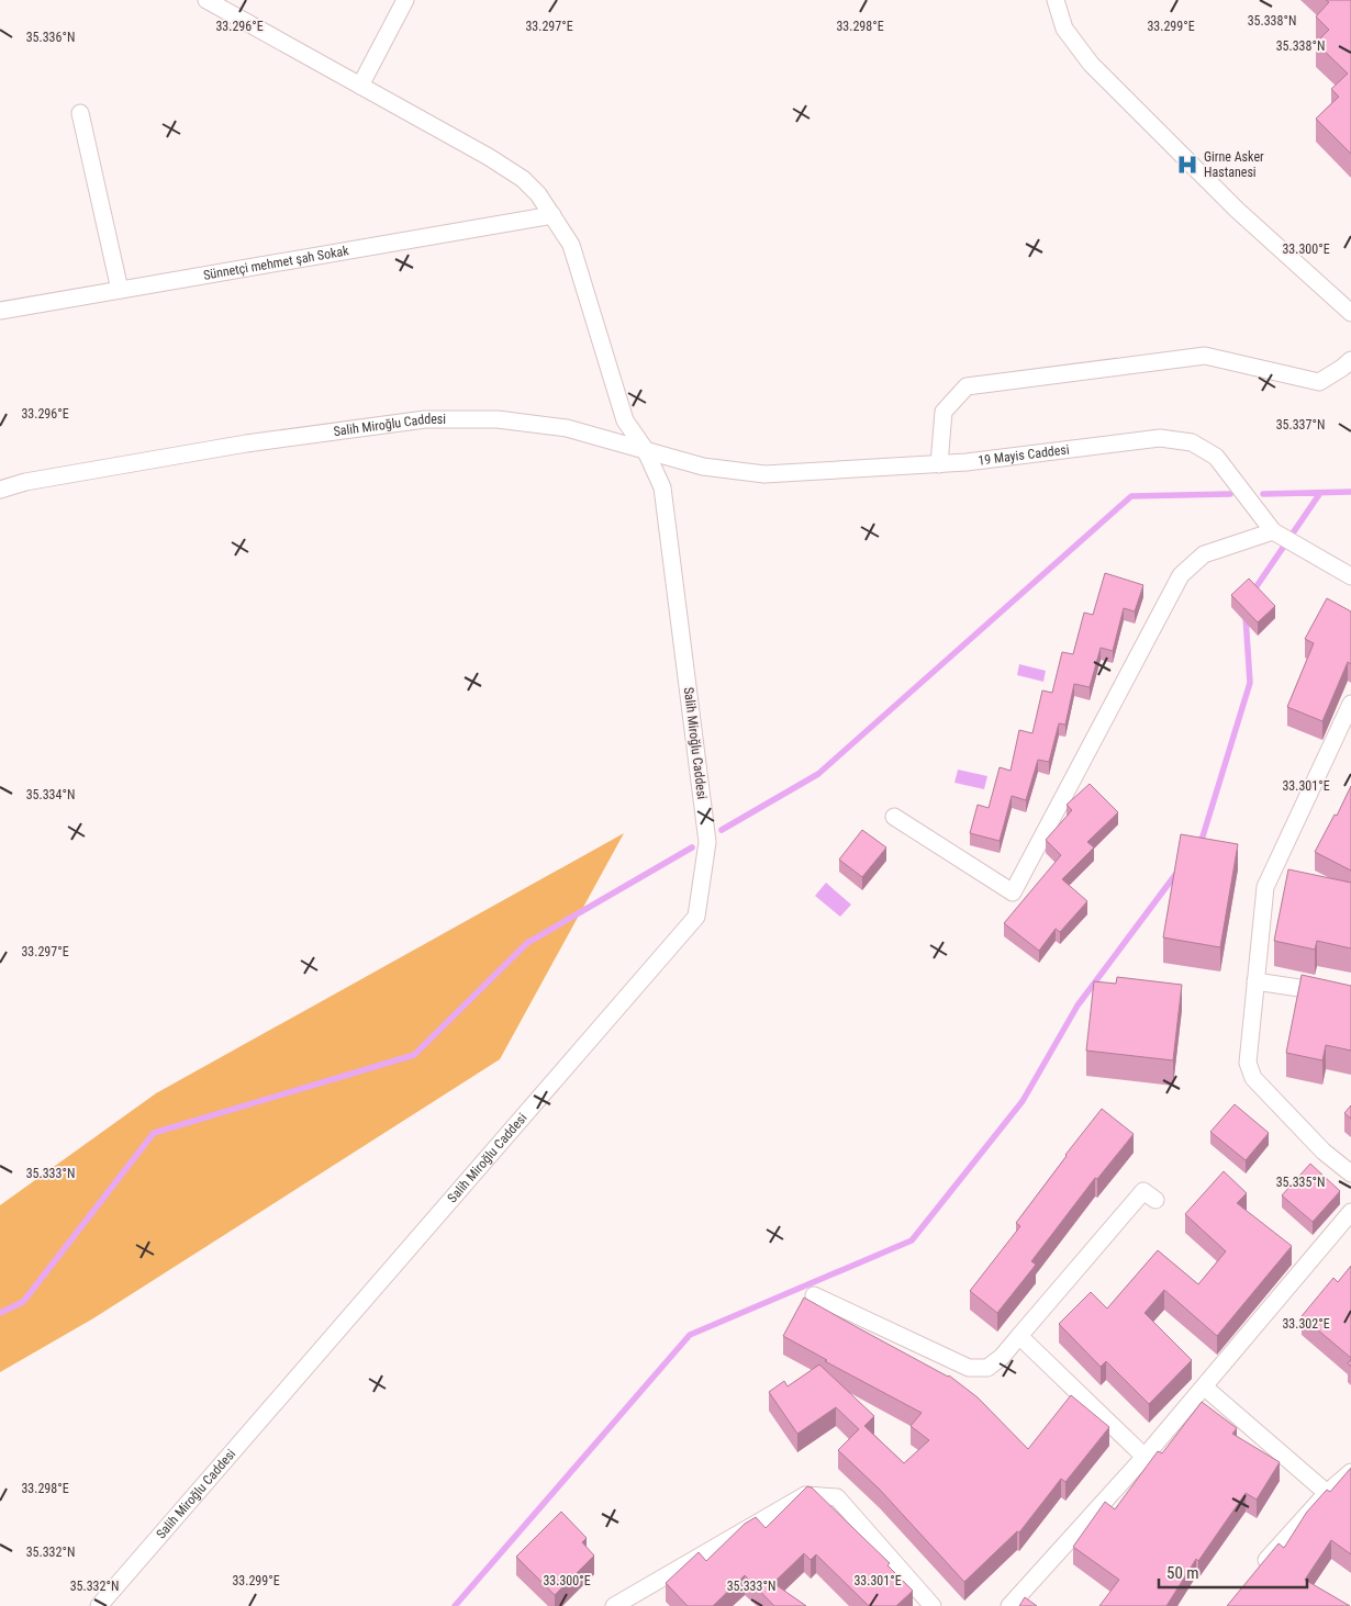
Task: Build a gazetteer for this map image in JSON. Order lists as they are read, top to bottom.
{
  "streets": {
    "street": ["Sünnetçi mehmet şah Sokak", "Salih Miroğlu Caddesi", "19 Mayis Caddesi"]
  },
  "crossings": [
    ["Salih Miroğlu Caddesi", "19 Mayis Caddesi"]
  ],
  "places": {
    "hospital": ["Girne Asker Hastanesi"]
  },
  "scale_bar": "50 m",
  "coordinates": [
    "35.338°N",
    "33.296°E",
    "33.297°E",
    "33.298°E",
    "33.299°E",
    "35.336°N",
    "33.300°E",
    "35.337°N",
    "33.301°E",
    "35.334°N",
    "35.333°N",
    "35.335°N",
    "33.302°E",
    "35.332°N"
  ]
}
